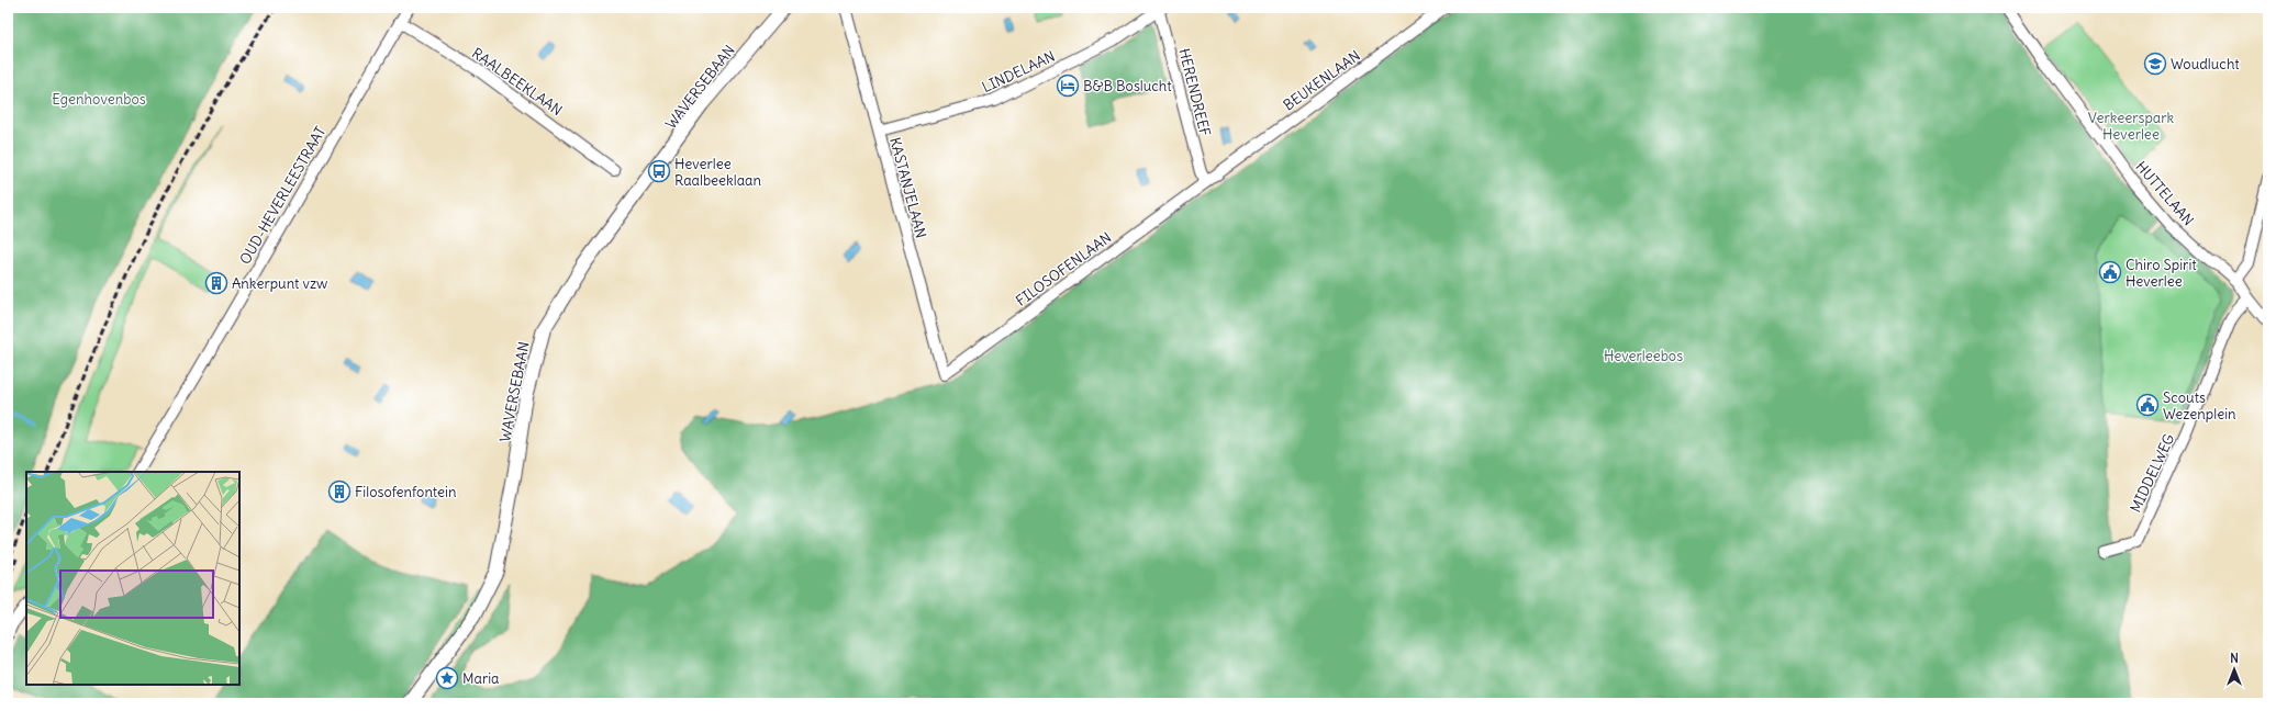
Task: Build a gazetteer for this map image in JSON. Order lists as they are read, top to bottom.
{
  "streets": {
    "street": [
      "LINDELAAN",
      "BEUKENLAAN",
      "RAALBEEKLAAN",
      "WAVERSEBAAN",
      "HERENDREEF",
      "KASTANJELAAN",
      "HUTTELAAN",
      "OUD-HEVERLEESTRAAT",
      "FILOSOFENLAAN",
      "MIDDELWEG"
    ]
  },
  "crossings": [
    ["LINDELAAN", "HERENDREEF"],
    ["LINDELAAN", "KASTANJELAAN"],
    ["BEUKENLAAN", "FILOSOFENLAAN"],
    ["RAALBEEKLAAN", "OUD-HEVERLEESTRAAT"],
    ["HERENDREEF", "FILOSOFENLAAN"],
    ["KASTANJELAAN", "FILOSOFENLAAN"],
    ["HUTTELAAN", "MIDDELWEG"]
  ],
  "parks": ["Egenhovenbos", "Verkeerspark Heverlee", "Heverleebos"],
  "places": {
    "school or university": ["Woudlucht"],
    "hotel": ["B&B Boslucht"],
    "bus stop": ["Heverlee Raalbeeklaan"],
    "public building": ["Chiro Spirit Heverlee", "Scouts Wezenplein"],
    "building": ["Ankerpunt vzw", "Filosofenfontein"],
    "place": ["Maria"]
  },
  "north": "top"
}
